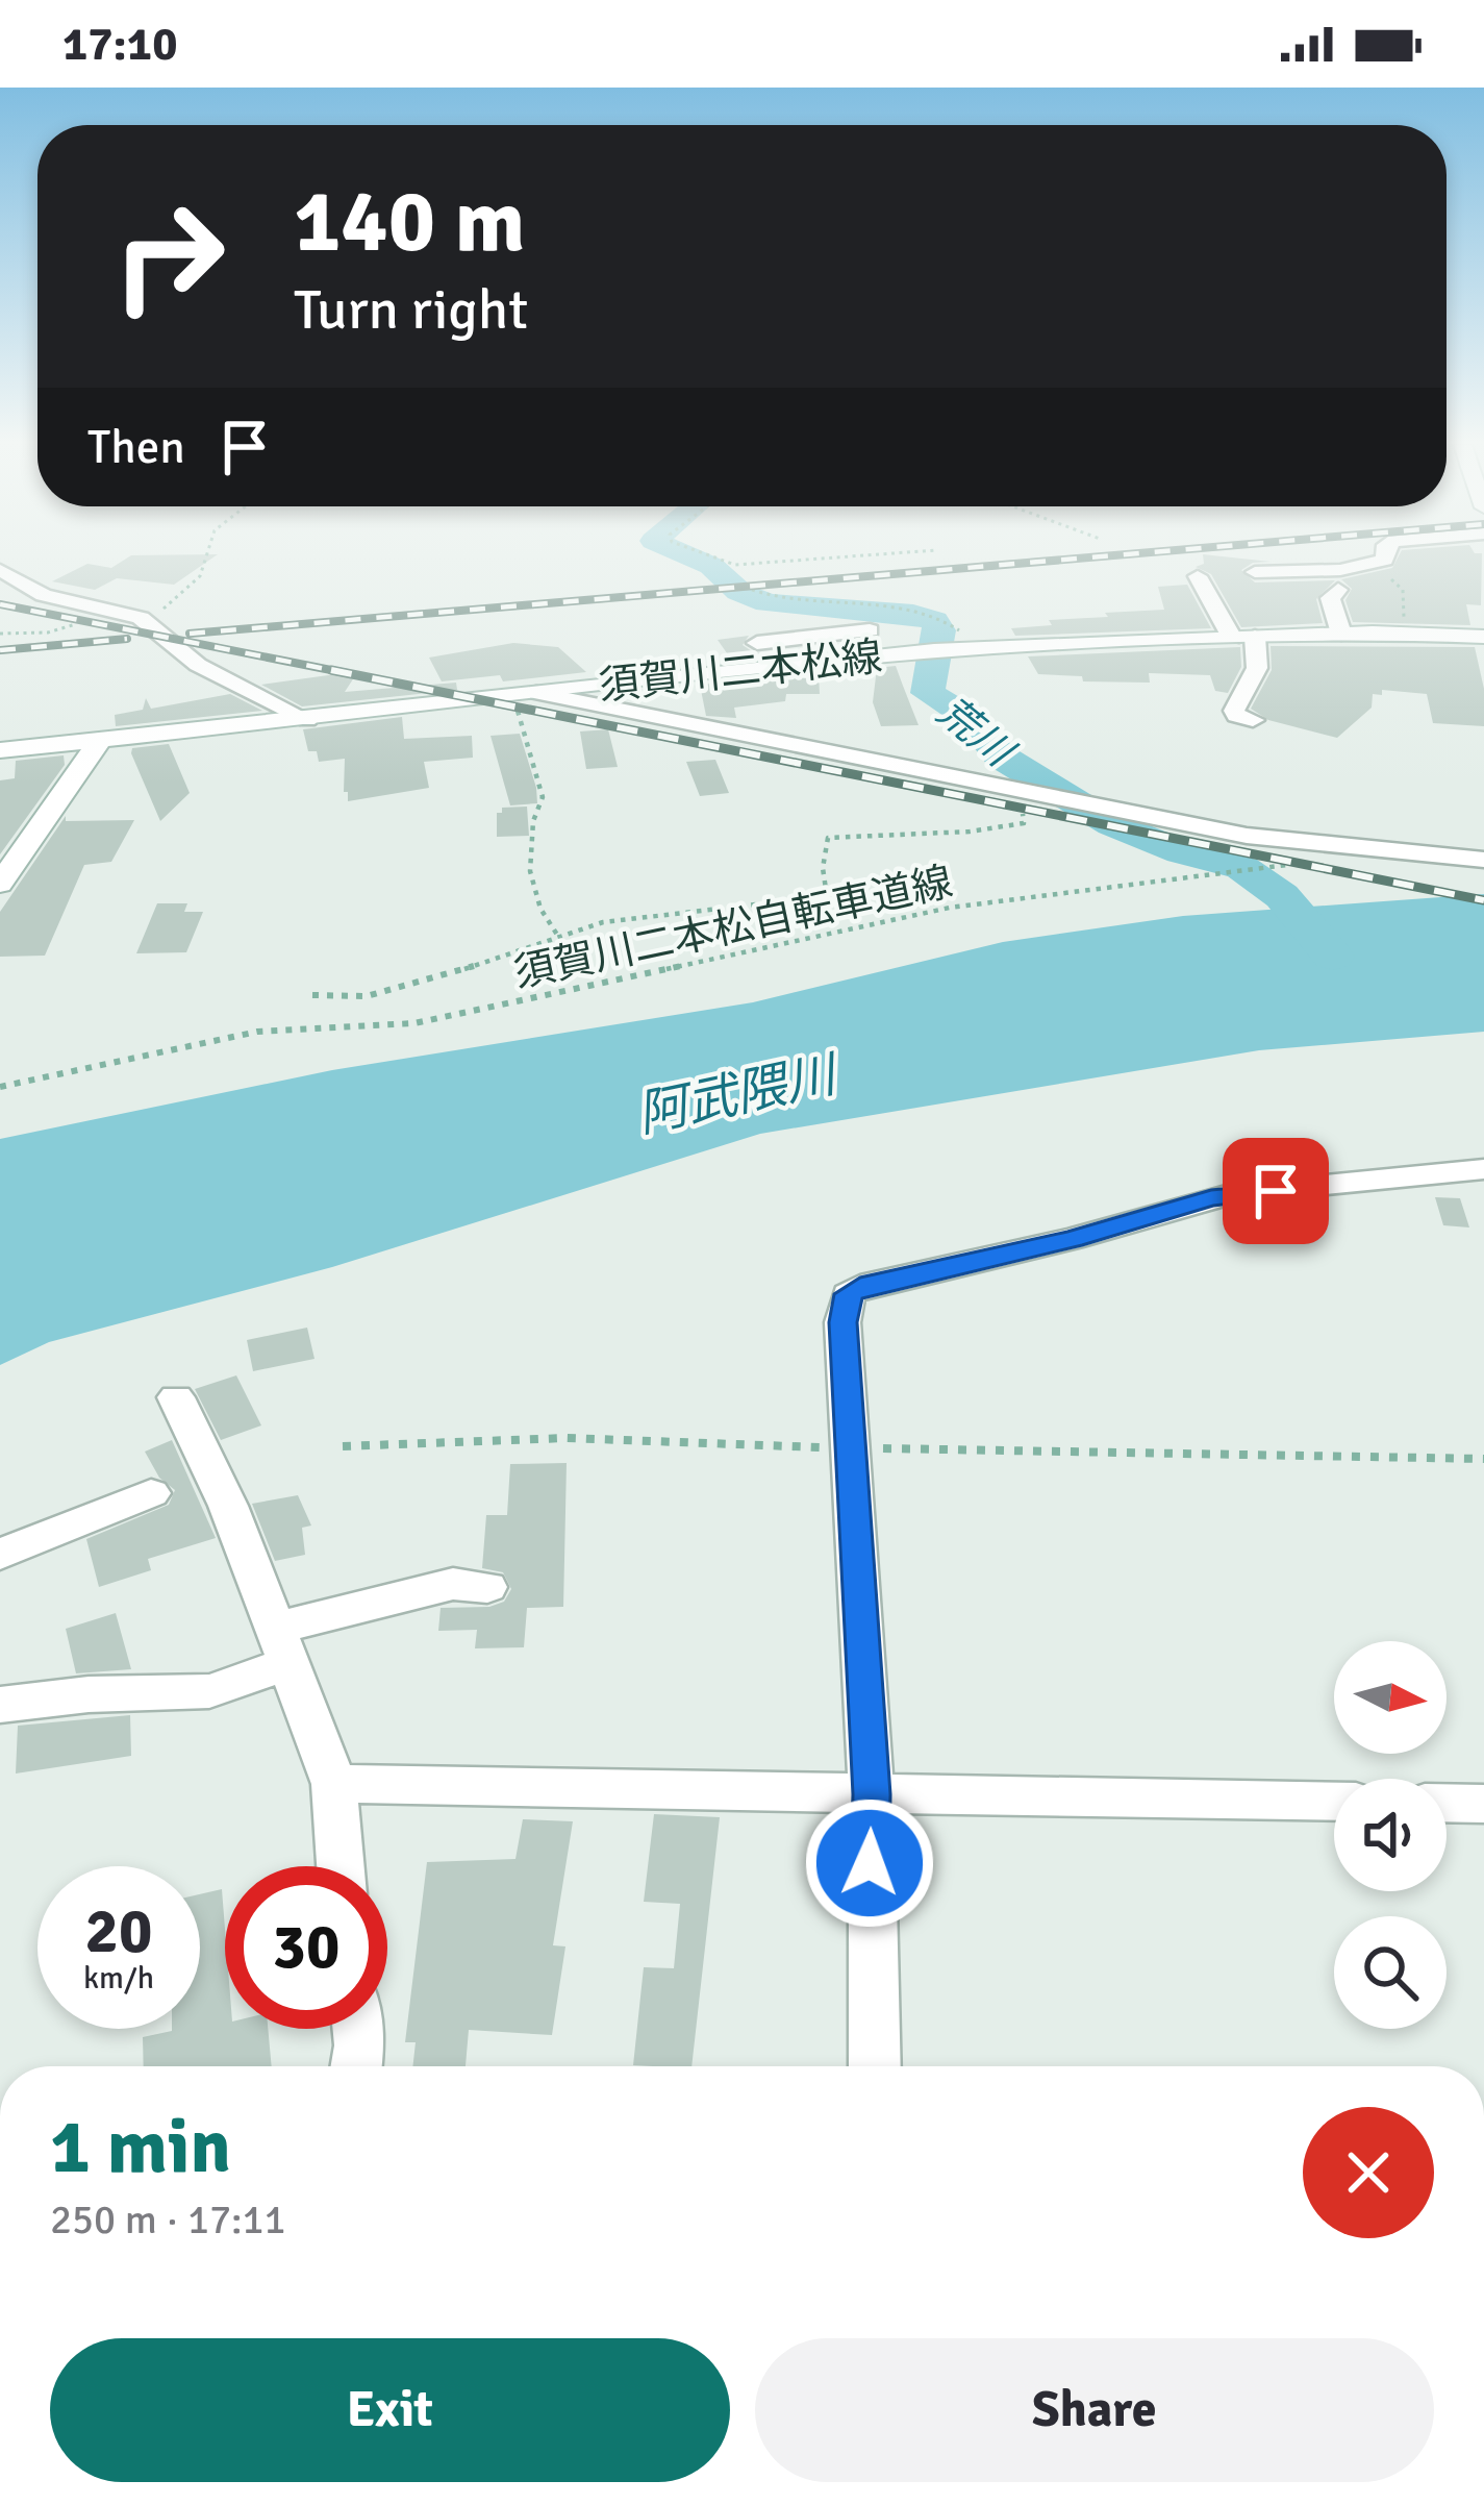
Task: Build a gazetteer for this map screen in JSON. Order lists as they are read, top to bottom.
{
  "streets": {
    "main road": ["須賀川二本松線"],
    "path": ["須賀川二本松自転車道線"]
  },
  "water": ["荒川", "阿武隈川"],
  "north": "right",
  "page": {
    "status": "17:10",
    "turn": ["140 m", "Turn right"],
    "then": "Then",
    "speed": "20 km/h",
    "limit": "30",
    "heading": ["1 min", "250 m · 17:11"],
    "buttons": ["Exit", "Share"]
  }
}
